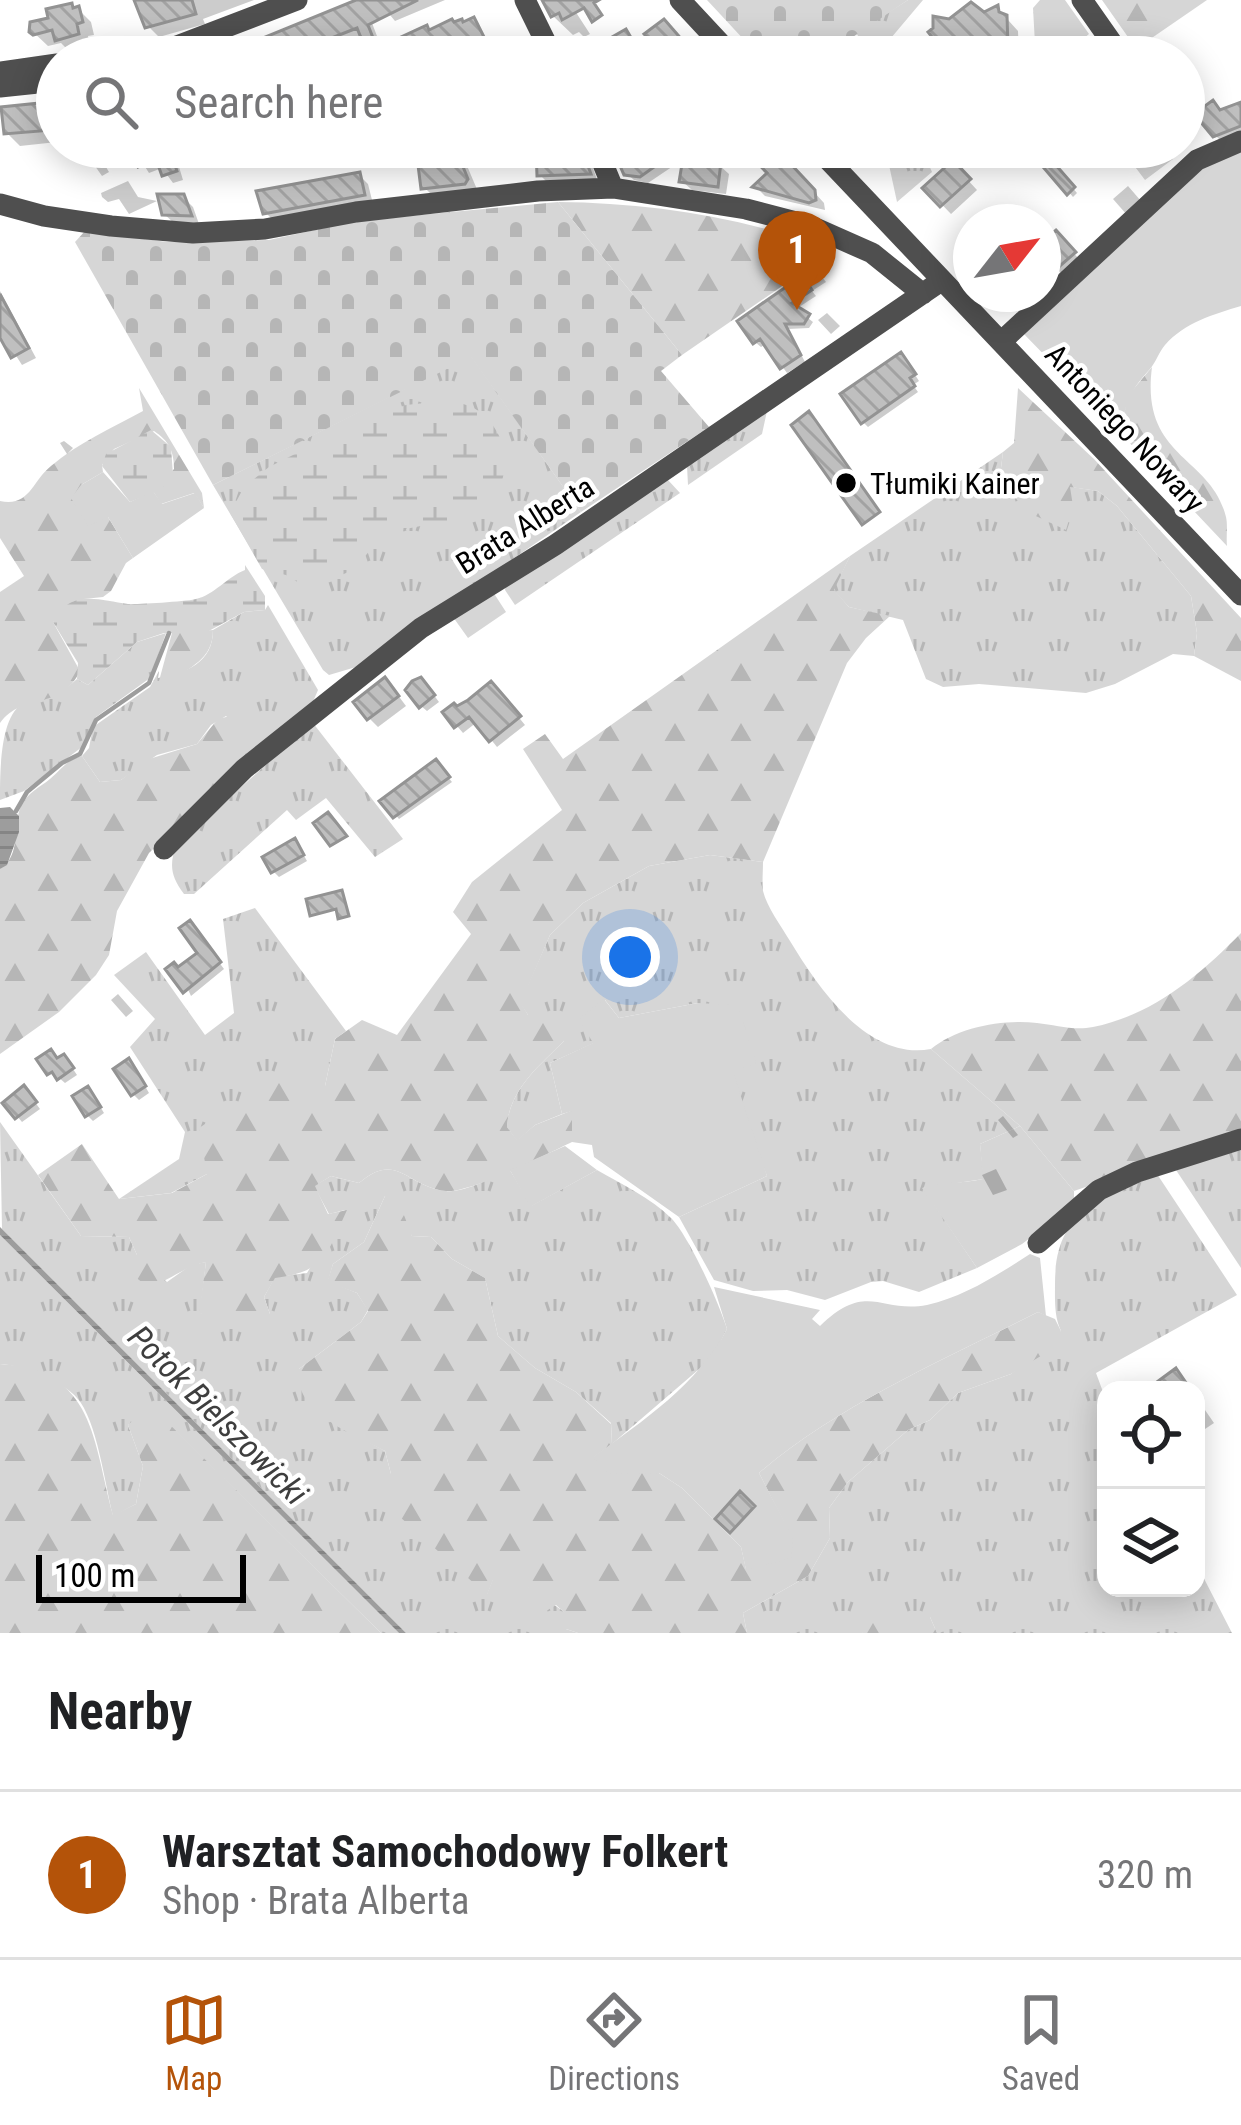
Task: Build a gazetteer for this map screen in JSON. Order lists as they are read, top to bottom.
{
  "streets": {
    "street": ["Antoniego Nowary", "Brata Alberta"]
  },
  "crossings": [
    ["Antoniego Nowary", "Brata Alberta"]
  ],
  "water": ["Potok Bielszowicki"],
  "places": ["Tłumiki Kainer"],
  "scale_bar": "100 m",
  "north": "top right",
  "page": {
    "search": "Search here",
    "pins": "1",
    "scale": "100 m",
    "heading": "Nearby",
    "list": [
      {
        "mark": "1",
        "name": "Warsztat Samochodowy Folkert",
        "note": "Shop · Brata Alberta",
        "value": "320 m"
      }
    ],
    "nav": ["Map", "Directions", "Saved"]
  }
}
